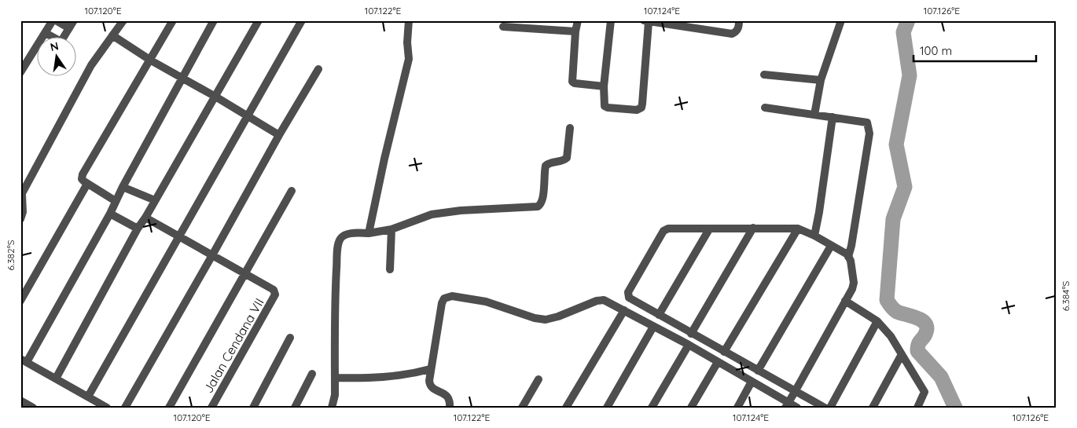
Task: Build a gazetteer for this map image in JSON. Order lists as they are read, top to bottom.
{
  "streets": {
    "street": ["Jalan Cendana VII"]
  },
  "scale_bar": "100 m",
  "north": "top",
  "coordinates": [
    "107.120°E",
    "107.122°E",
    "107.124°E",
    "107.126°E",
    "6.382°S",
    "6.384°S"
  ]
}
